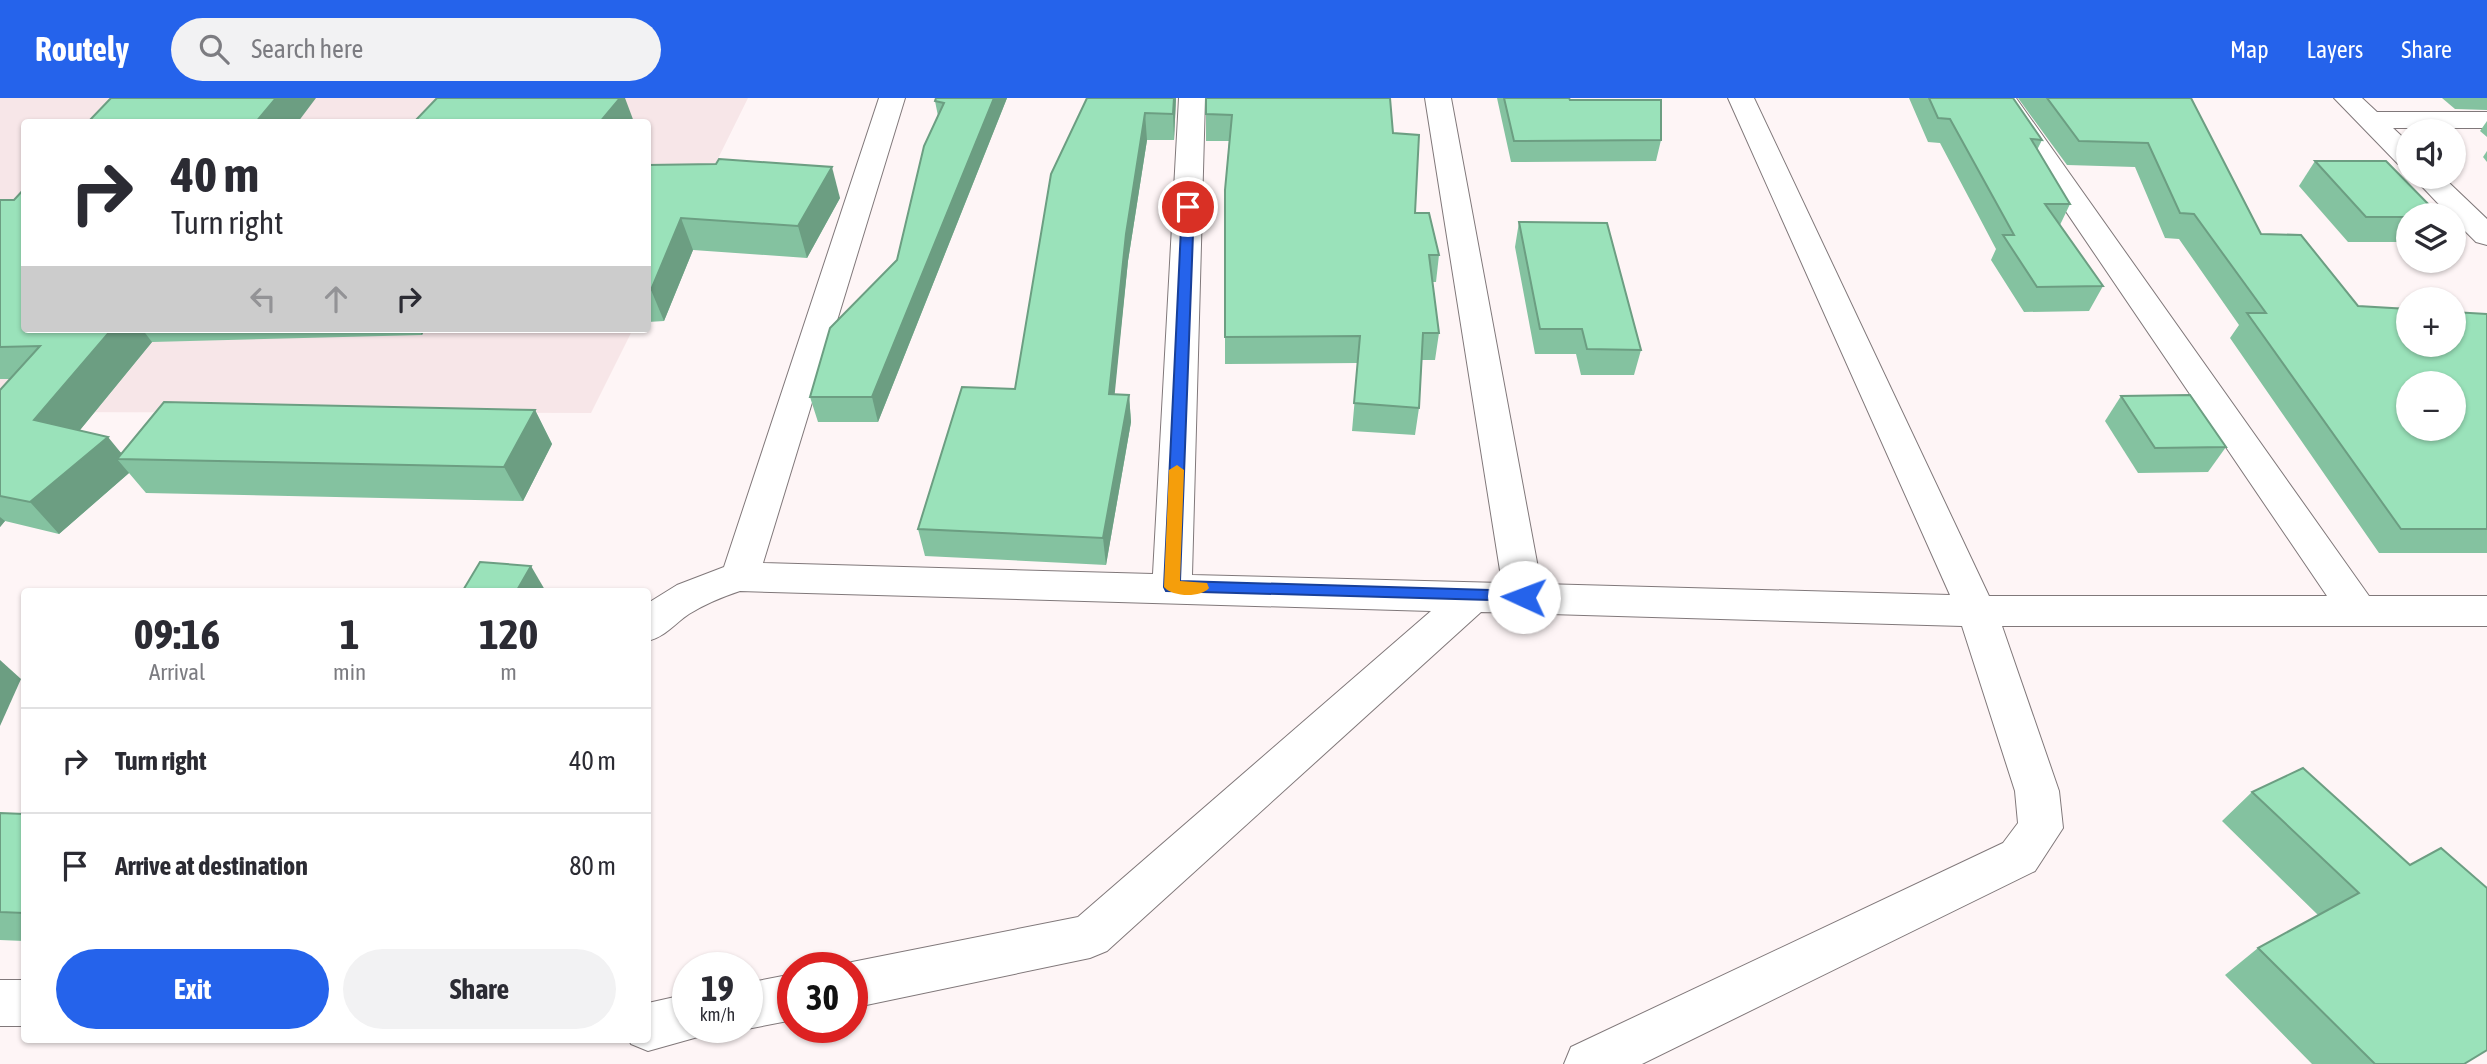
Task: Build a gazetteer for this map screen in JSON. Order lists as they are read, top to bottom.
{
  "page": {
    "header": "Routely",
    "search": "Search here",
    "nav": ["Map", "Layers", "Share"],
    "map_buttons": ["+", "−"],
    "turn": ["40 m", "Turn right"],
    "eta": [
      "09:16",
      "Arrival",
      "1",
      "min",
      "120",
      "m"
    ],
    "list": [
      {
        "name": "Turn right",
        "value": "40 m"
      },
      {
        "name": "Arrive at destination",
        "value": "80 m"
      }
    ],
    "buttons": ["Exit", "Share"],
    "speed": "19 km/h",
    "limit": "30"
  }
}
